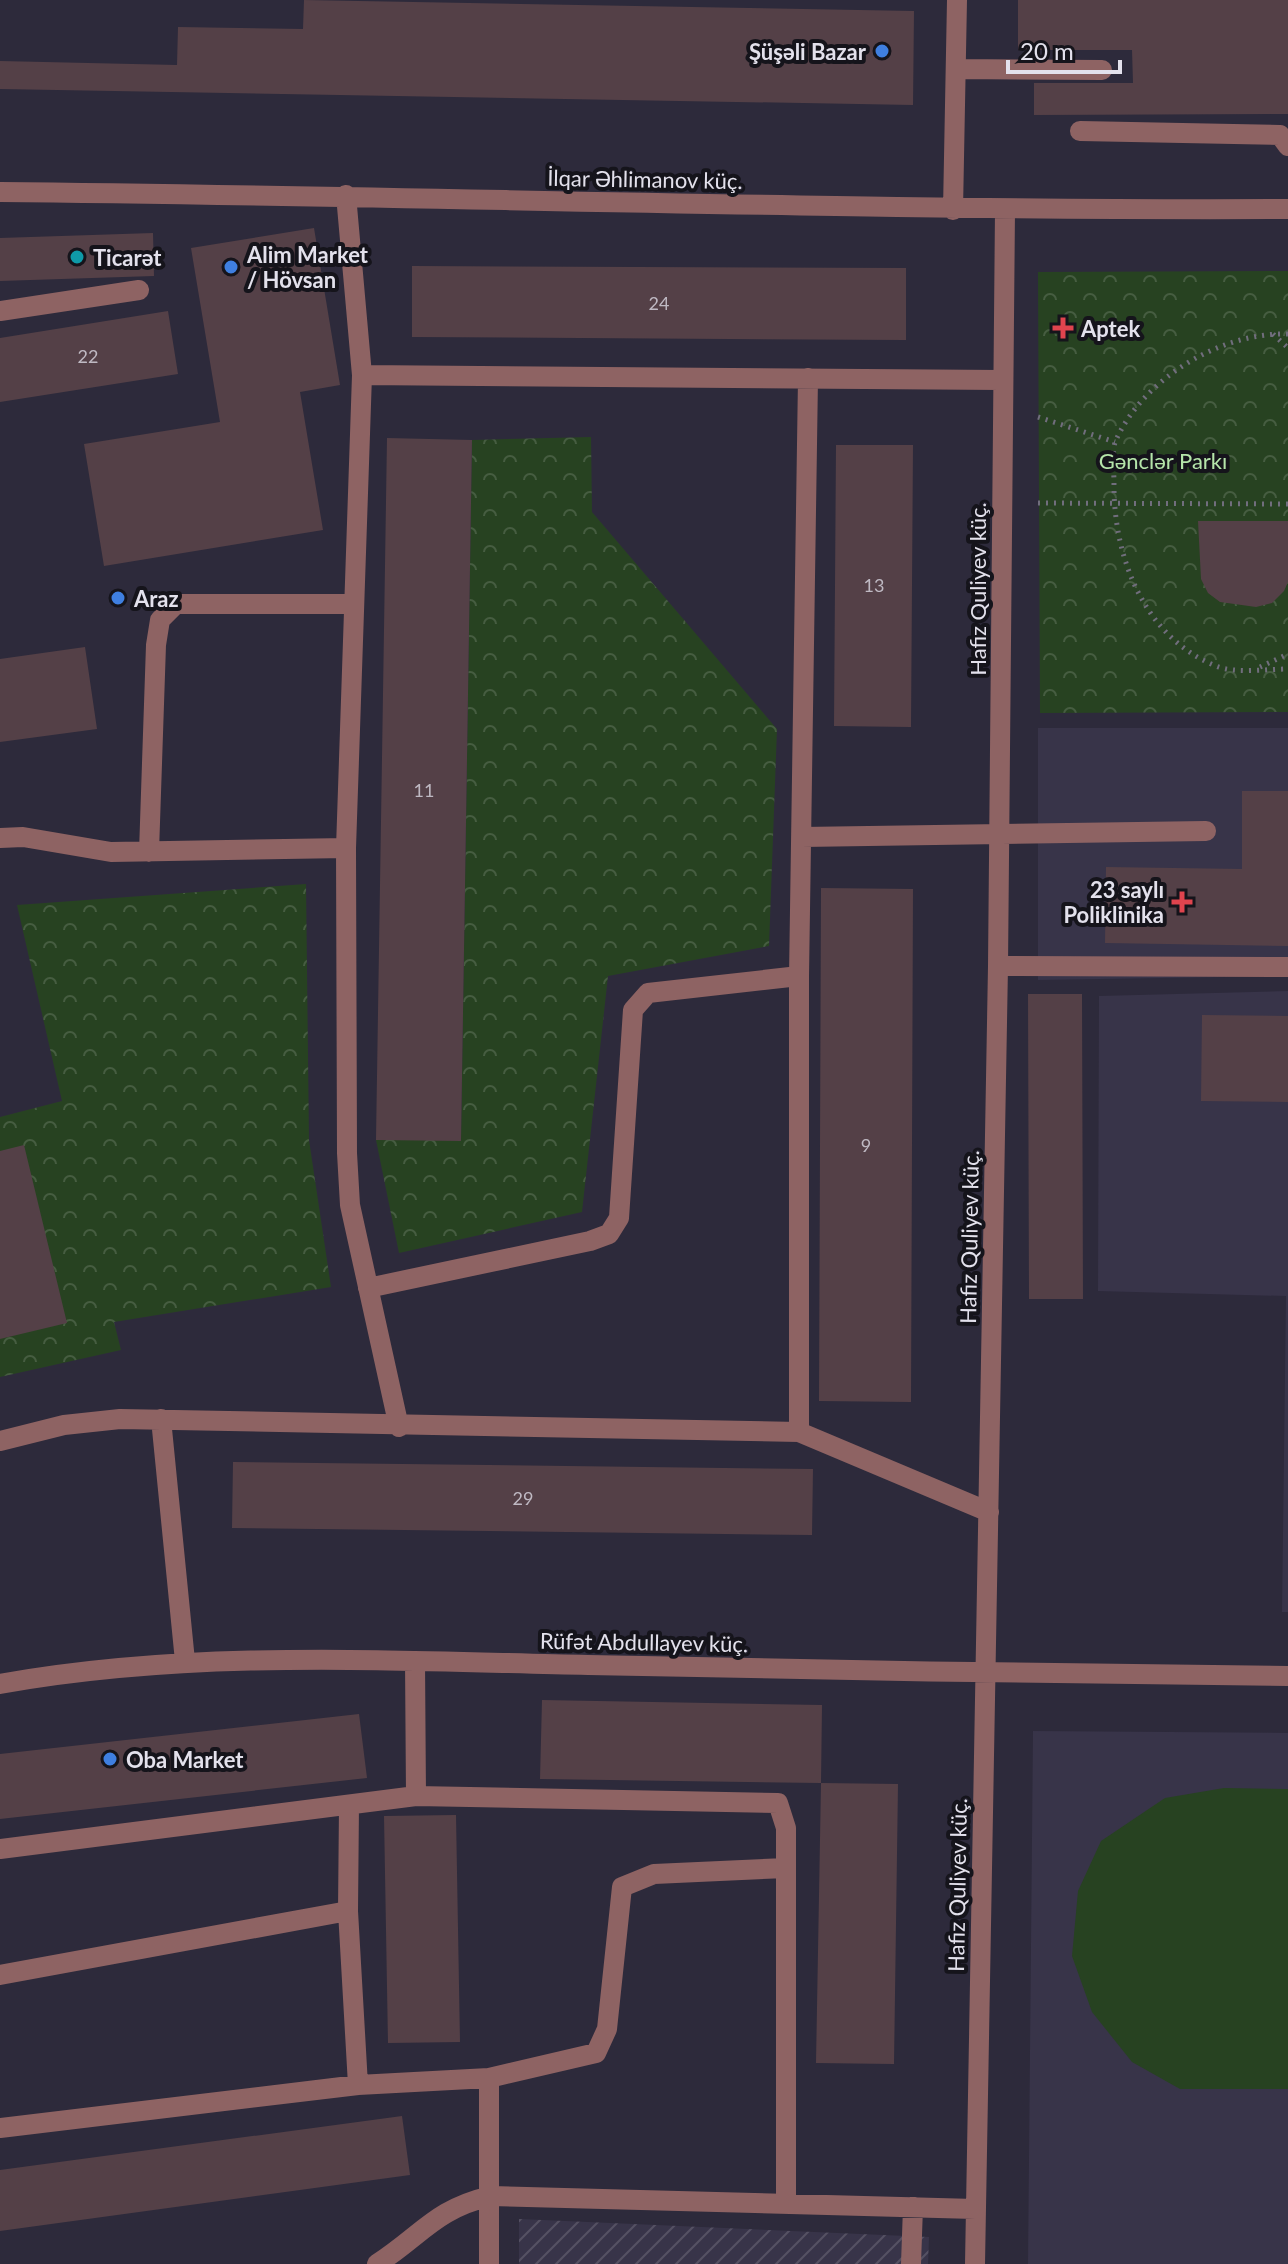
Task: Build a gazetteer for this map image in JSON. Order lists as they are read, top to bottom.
{
  "streets": {
    "street": ["İlqar Əhlimanov küç.", "Hafiz Quliyev küç.", "Rüfət Abdullayev küç."]
  },
  "crossings": [
    ["İlqar Əhlimanov küç.", "Hafiz Quliyev küç."],
    ["Hafiz Quliyev küç.", "Rüfət Abdullayev küç."]
  ],
  "parks": ["Gənclər Parkı"],
  "places": {
    "other": [
      "Şüşəli Bazar",
      "Ticarət",
      "Alim Market / Hövsan",
      "Araz",
      "Oba Market"
    ],
    "health": ["Aptek", "23 saylı Poliklinika"]
  },
  "house_numbers": [
    "24",
    "22",
    "13",
    "11",
    "9",
    "29"
  ],
  "scale_bar": "20 m"
}
